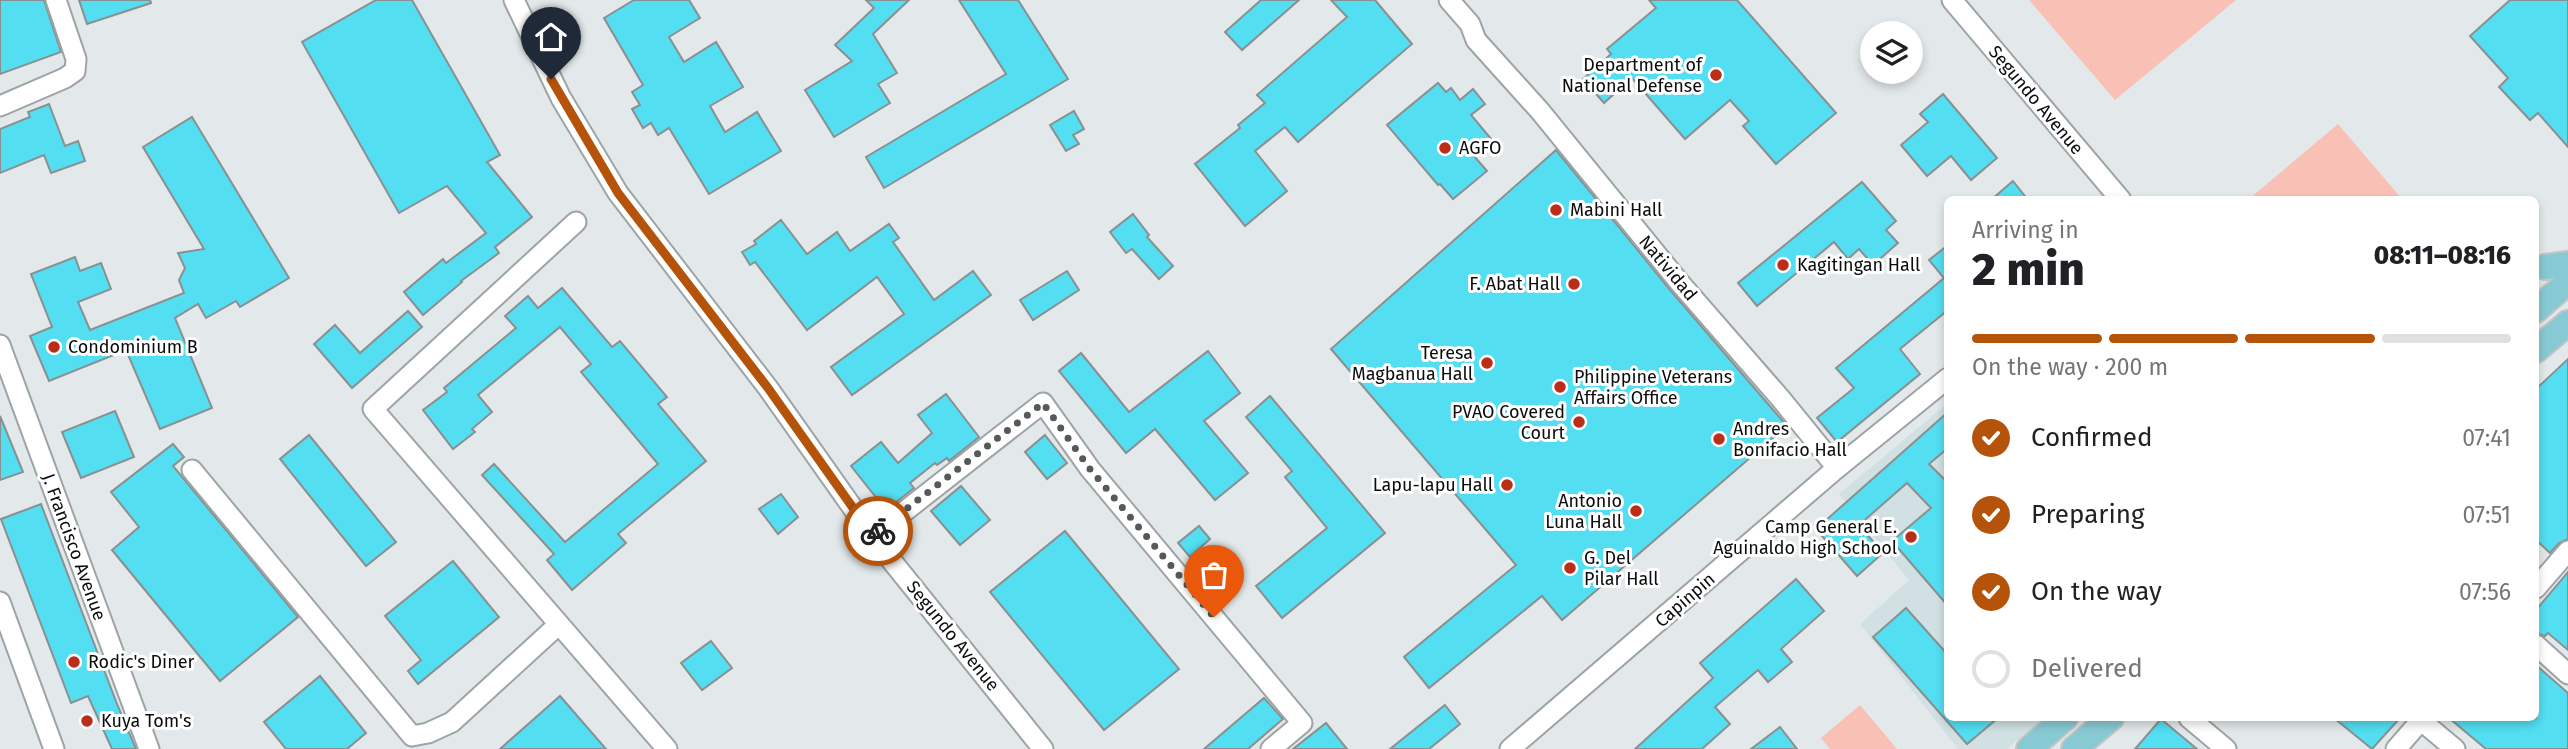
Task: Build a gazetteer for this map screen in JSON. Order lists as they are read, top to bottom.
{
  "streets": {
    "street": [
      "Segundo Avenue",
      "Natividad",
      "J. Francisco Avenue",
      "Capinpin"
    ]
  },
  "crossings": [
    ["Natividad", "Capinpin"]
  ],
  "places": [
    "Department of National Defense",
    "AGFO",
    "Mabini Hall",
    "Kagitingan Hall",
    "F. Abat Hall",
    "Condominium B",
    "Teresa Magbanua Hall",
    "Philippine Veterans Affairs Office",
    "PVAO Covered Court",
    "Andres Bonifacio Hall",
    "Lapu-lapu Hall",
    "Antonio Luna Hall",
    "Camp General E. Aguinaldo High School",
    "G. Del Pilar Hall",
    "Rodic's Diner",
    "Kuya Tom's"
  ],
  "page": {
    "heading": ["2 min", "Arriving in", "08:11–08:16"],
    "bar": "On the way · 200 m",
    "list": [
      ["Confirmed", "07:41"],
      ["Preparing", "07:51"],
      ["On the way", "07:56"],
      "Delivered"
    ]
  }
}
